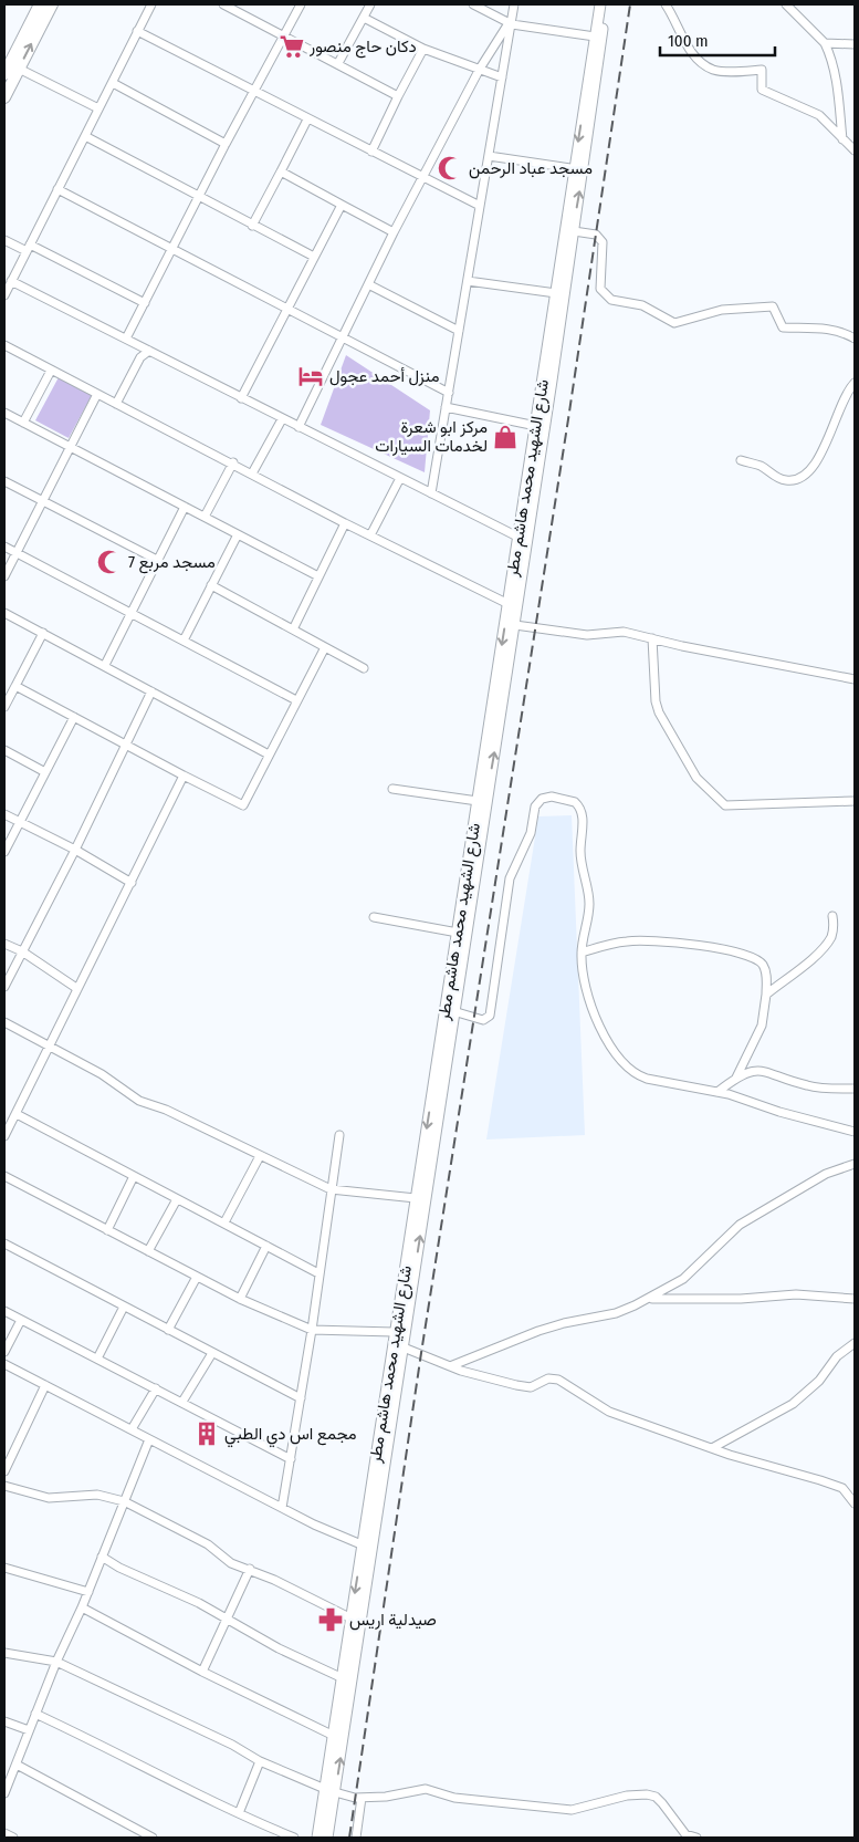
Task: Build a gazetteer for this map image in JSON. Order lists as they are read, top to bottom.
{
  "streets": {
    "main road": ["شارع الشهيد محمد هاشم مطر"]
  },
  "places": {
    "supermarket": ["دكان حاج منصور"],
    "mosque": ["مسجد عباد الرحمن", "مسجد مربع 7"],
    "hotel": ["منزل أحمد عجول"],
    "shop": ["مركز ابو شعرة لخدمات السيارات"],
    "building": ["مجمع اس دي الطبي"],
    "pharmacy": ["صيدلية اريس"]
  },
  "scale_bar": "100 m"
}
